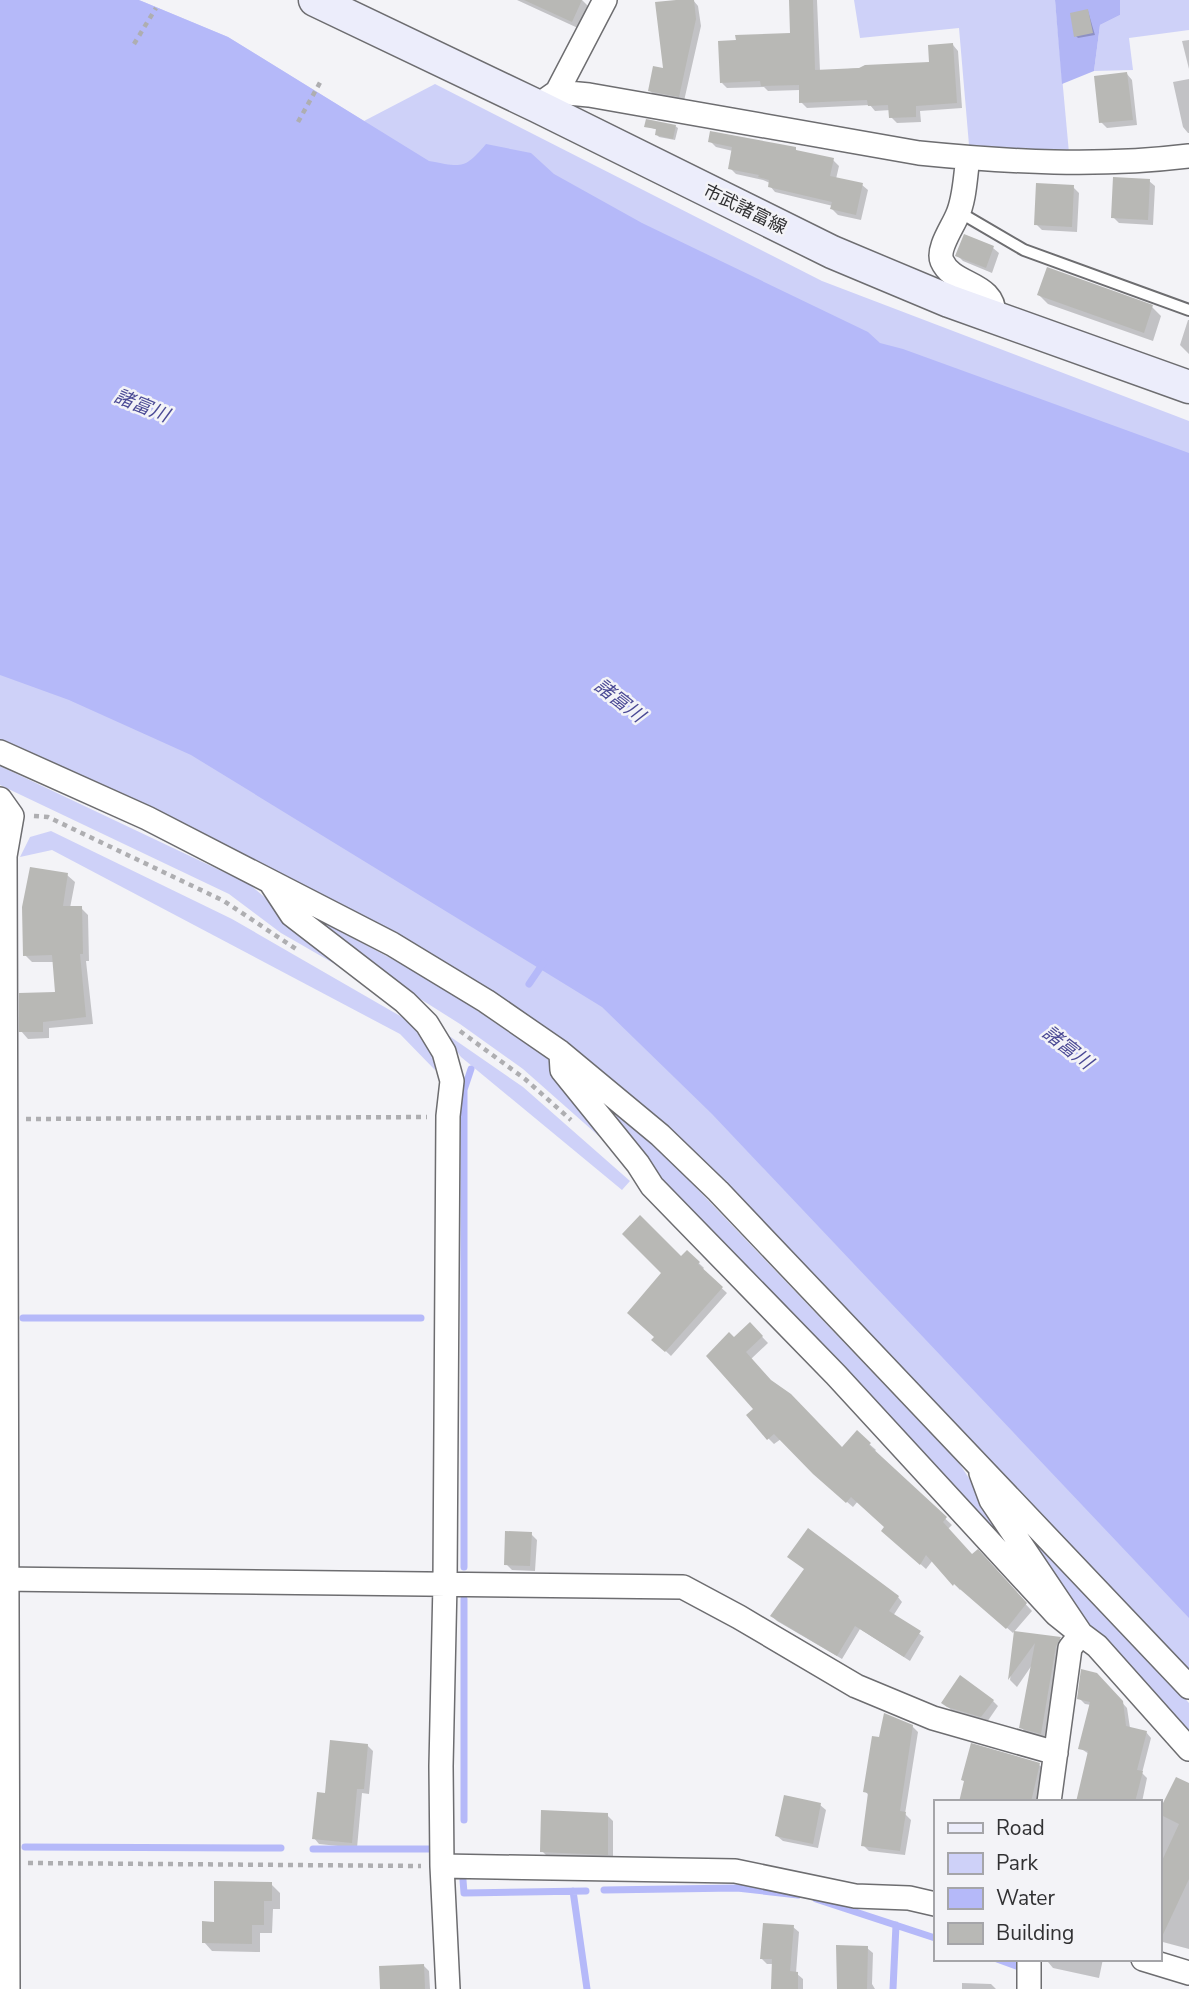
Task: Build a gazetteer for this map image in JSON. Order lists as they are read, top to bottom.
{
  "streets": {
    "main road": ["市武諸富線"]
  },
  "water": ["諸富川"],
  "legend": [
    "Road",
    "Park",
    "Water",
    "Building"
  ]
}
